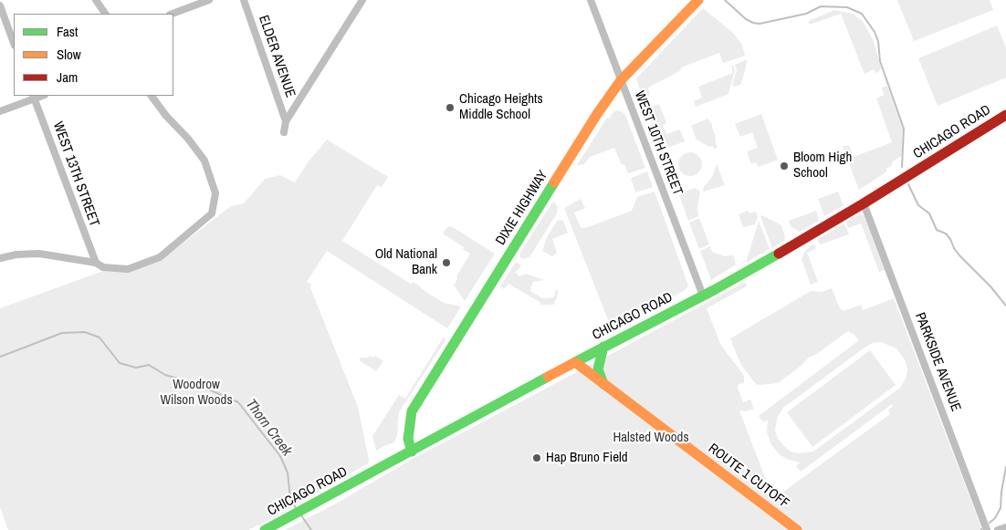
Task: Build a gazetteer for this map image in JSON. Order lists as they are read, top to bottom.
{
  "streets": {
    "main road": ["CHICAGO ROAD", "DIXIE HIGHWAY", "ROUTE 1 CUTOFF"],
    "street": [
      "ELDER AVENUE",
      "WEST 10TH STREET",
      "WEST 13TH STREET",
      "PARKSIDE AVENUE"
    ]
  },
  "crossings": [
    ["CHICAGO ROAD", "WEST 10TH STREET"],
    ["CHICAGO ROAD", "DIXIE HIGHWAY"],
    ["CHICAGO ROAD", "PARKSIDE AVENUE"],
    ["CHICAGO ROAD", "ROUTE 1 CUTOFF"],
    ["WEST 10TH STREET", "DIXIE HIGHWAY"]
  ],
  "water": ["Thorn Creek"],
  "parks": ["Woodrow Wilson Woods", "Halsted Woods"],
  "places": [
    "Chicago Heights Middle School",
    "Bloom High School",
    "Old National Bank",
    "Hap Bruno Field"
  ],
  "legend": ["Fast", "Slow", "Jam"]
}
